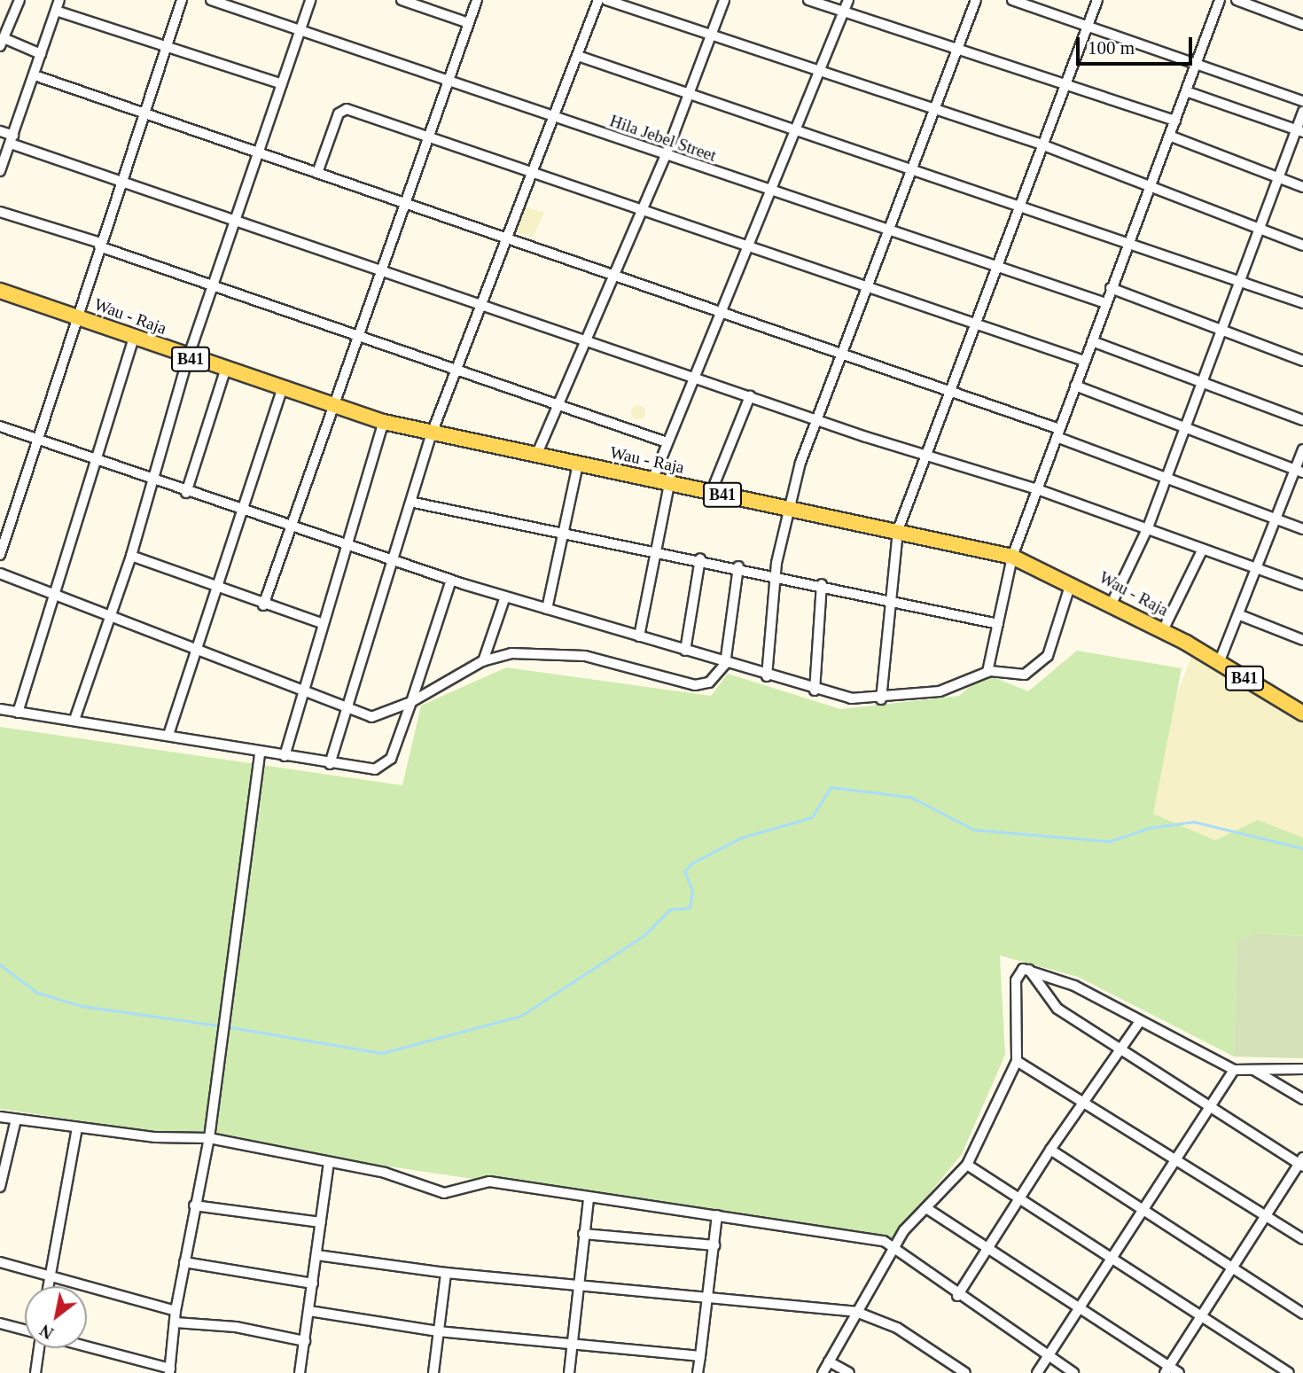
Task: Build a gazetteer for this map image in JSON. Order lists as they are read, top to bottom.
{
  "streets": {
    "main road": ["Wau - Raja", "B41"],
    "street": ["Hila Jebel Street"]
  },
  "scale_bar": "100 m",
  "north": "bottom left"
}
